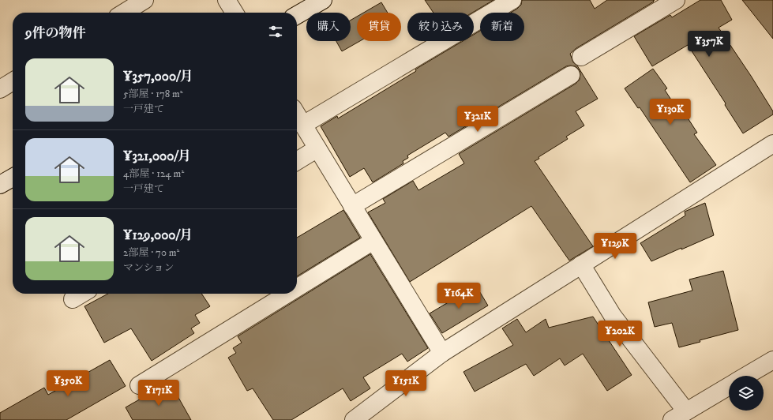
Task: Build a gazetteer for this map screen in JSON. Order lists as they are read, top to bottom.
{
  "page": {
    "chip": [
      "購入",
      "賃貸",
      "絞り込み",
      "新着"
    ],
    "heading": "9件の物件",
    "price": [
      "¥357K",
      "¥130K",
      "¥321K",
      "¥129K",
      "¥164K",
      "¥202K",
      "¥350K",
      "¥151K",
      "¥171K"
    ],
    "list": [
      {
        "name": "¥357,000/月",
        "note": "5部屋 · 178 m² · 一戸建て"
      },
      {
        "name": "¥321,000/月",
        "note": "4部屋 · 124 m² · 一戸建て"
      },
      {
        "name": "¥129,000/月",
        "note": "2部屋 · 70 m² · マンション"
      }
    ]
  }
}
